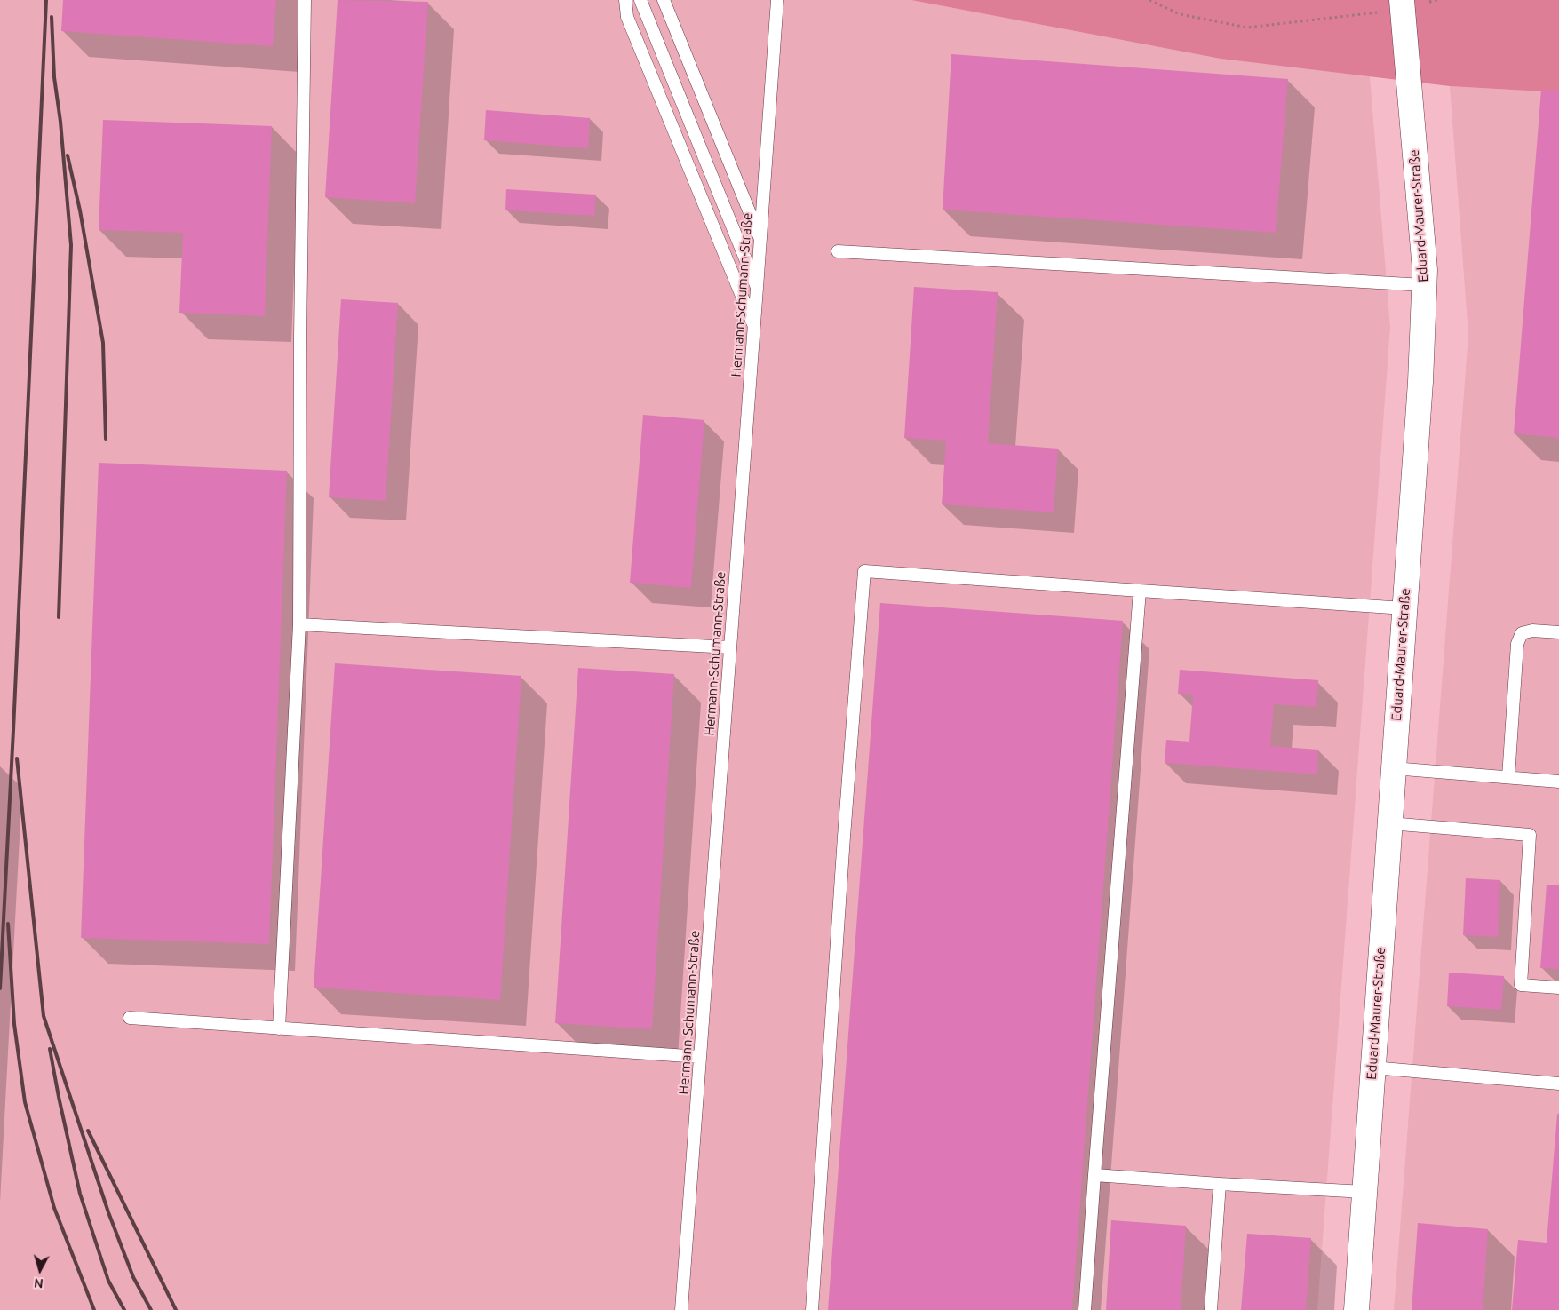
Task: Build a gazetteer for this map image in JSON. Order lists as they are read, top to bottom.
{
  "streets": {
    "street": ["Eduard-Maurer-Straße"],
    "lane": ["Hermann-Schumann-Straße"]
  },
  "north": "bottom"
}
